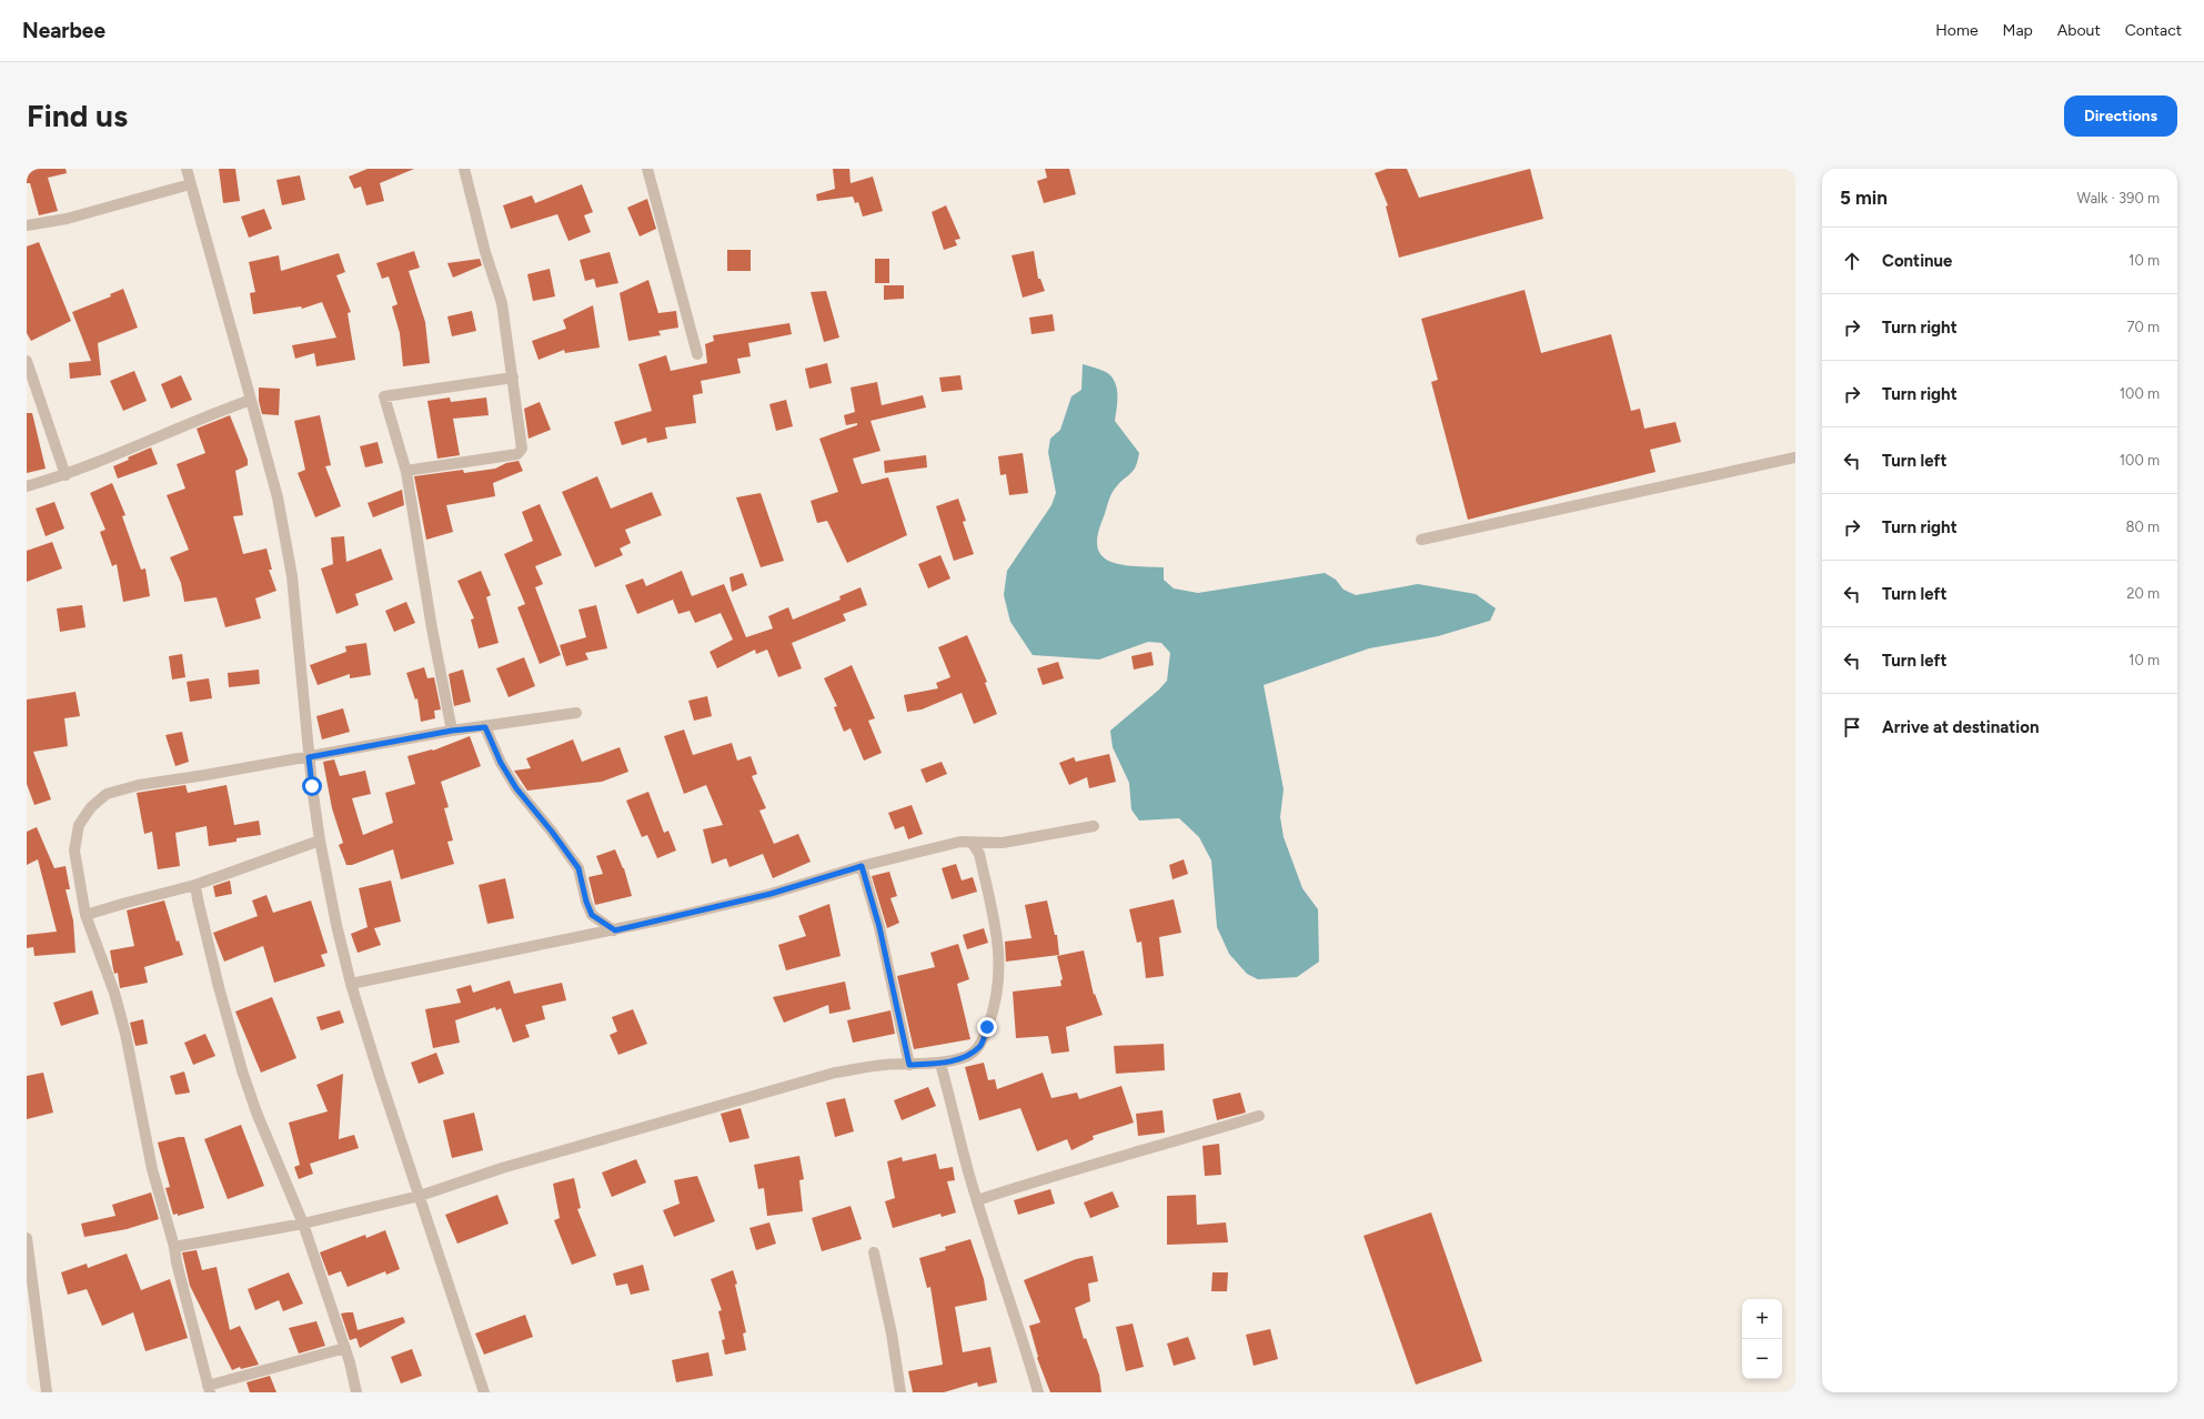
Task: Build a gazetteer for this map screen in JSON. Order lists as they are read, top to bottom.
{
  "page": {
    "header": "Nearbee",
    "nav": [
      "Home",
      "Map",
      "About",
      "Contact"
    ],
    "buttons": "Directions",
    "title": "Find us",
    "heading": ["5 min", "Walk · 390 m"],
    "list": [
      ["Continue", "10 m"],
      ["Turn right", "70 m"],
      ["Turn right", "100 m"],
      ["Turn left", "100 m"],
      ["Turn right", "80 m"],
      ["Turn left", "20 m"],
      ["Turn left", "10 m"],
      "Arrive at destination"
    ],
    "map_buttons": ["+", "−"]
  }
}
